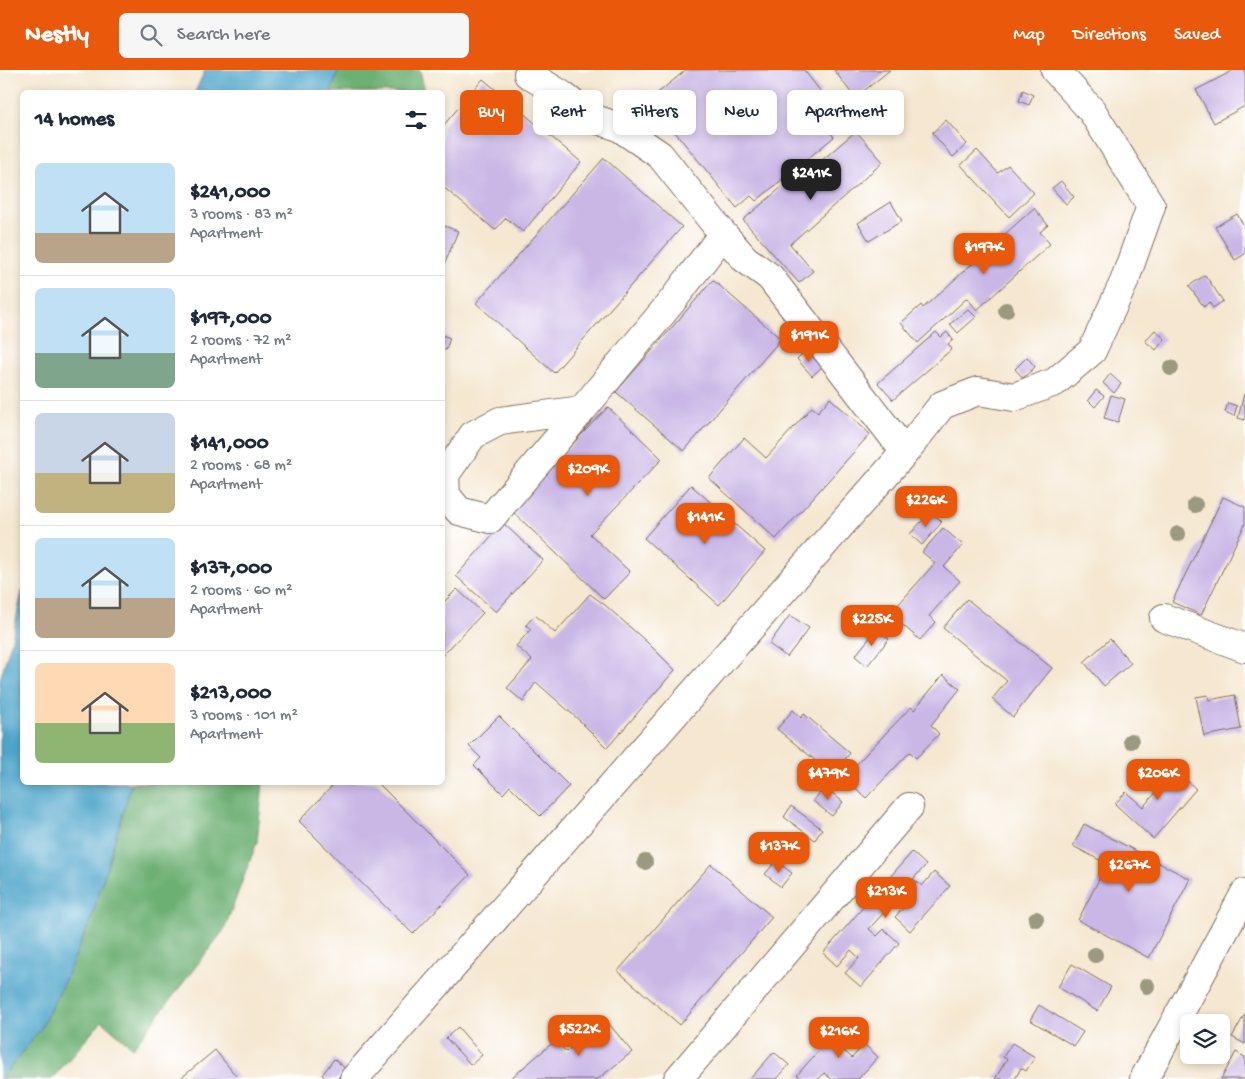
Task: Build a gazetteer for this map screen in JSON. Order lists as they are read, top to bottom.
{
  "page": {
    "header": "Nestly",
    "search": "Search here",
    "nav": ["Map", "Directions", "Saved"],
    "chip": [
      "Buy",
      "Rent",
      "Filters",
      "New",
      "Apartment"
    ],
    "heading": "14 homes",
    "list": [
      {
        "name": "$241,000",
        "note": "3 rooms · 83 m² · Apartment"
      },
      {
        "name": "$197,000",
        "note": "2 rooms · 72 m² · Apartment"
      },
      {
        "name": "$141,000",
        "note": "2 rooms · 68 m² · Apartment"
      },
      {
        "name": "$137,000",
        "note": "2 rooms · 60 m² · Apartment"
      },
      {
        "name": "$213,000",
        "note": "3 rooms · 101 m² · Apartment"
      }
    ],
    "price": [
      "$241K",
      "$197K",
      "$191K",
      "$209K",
      "$226K",
      "$141K",
      "$225K",
      "$479K",
      "$206K",
      "$137K",
      "$267K",
      "$213K",
      "$522K",
      "$216K"
    ]
  }
}
